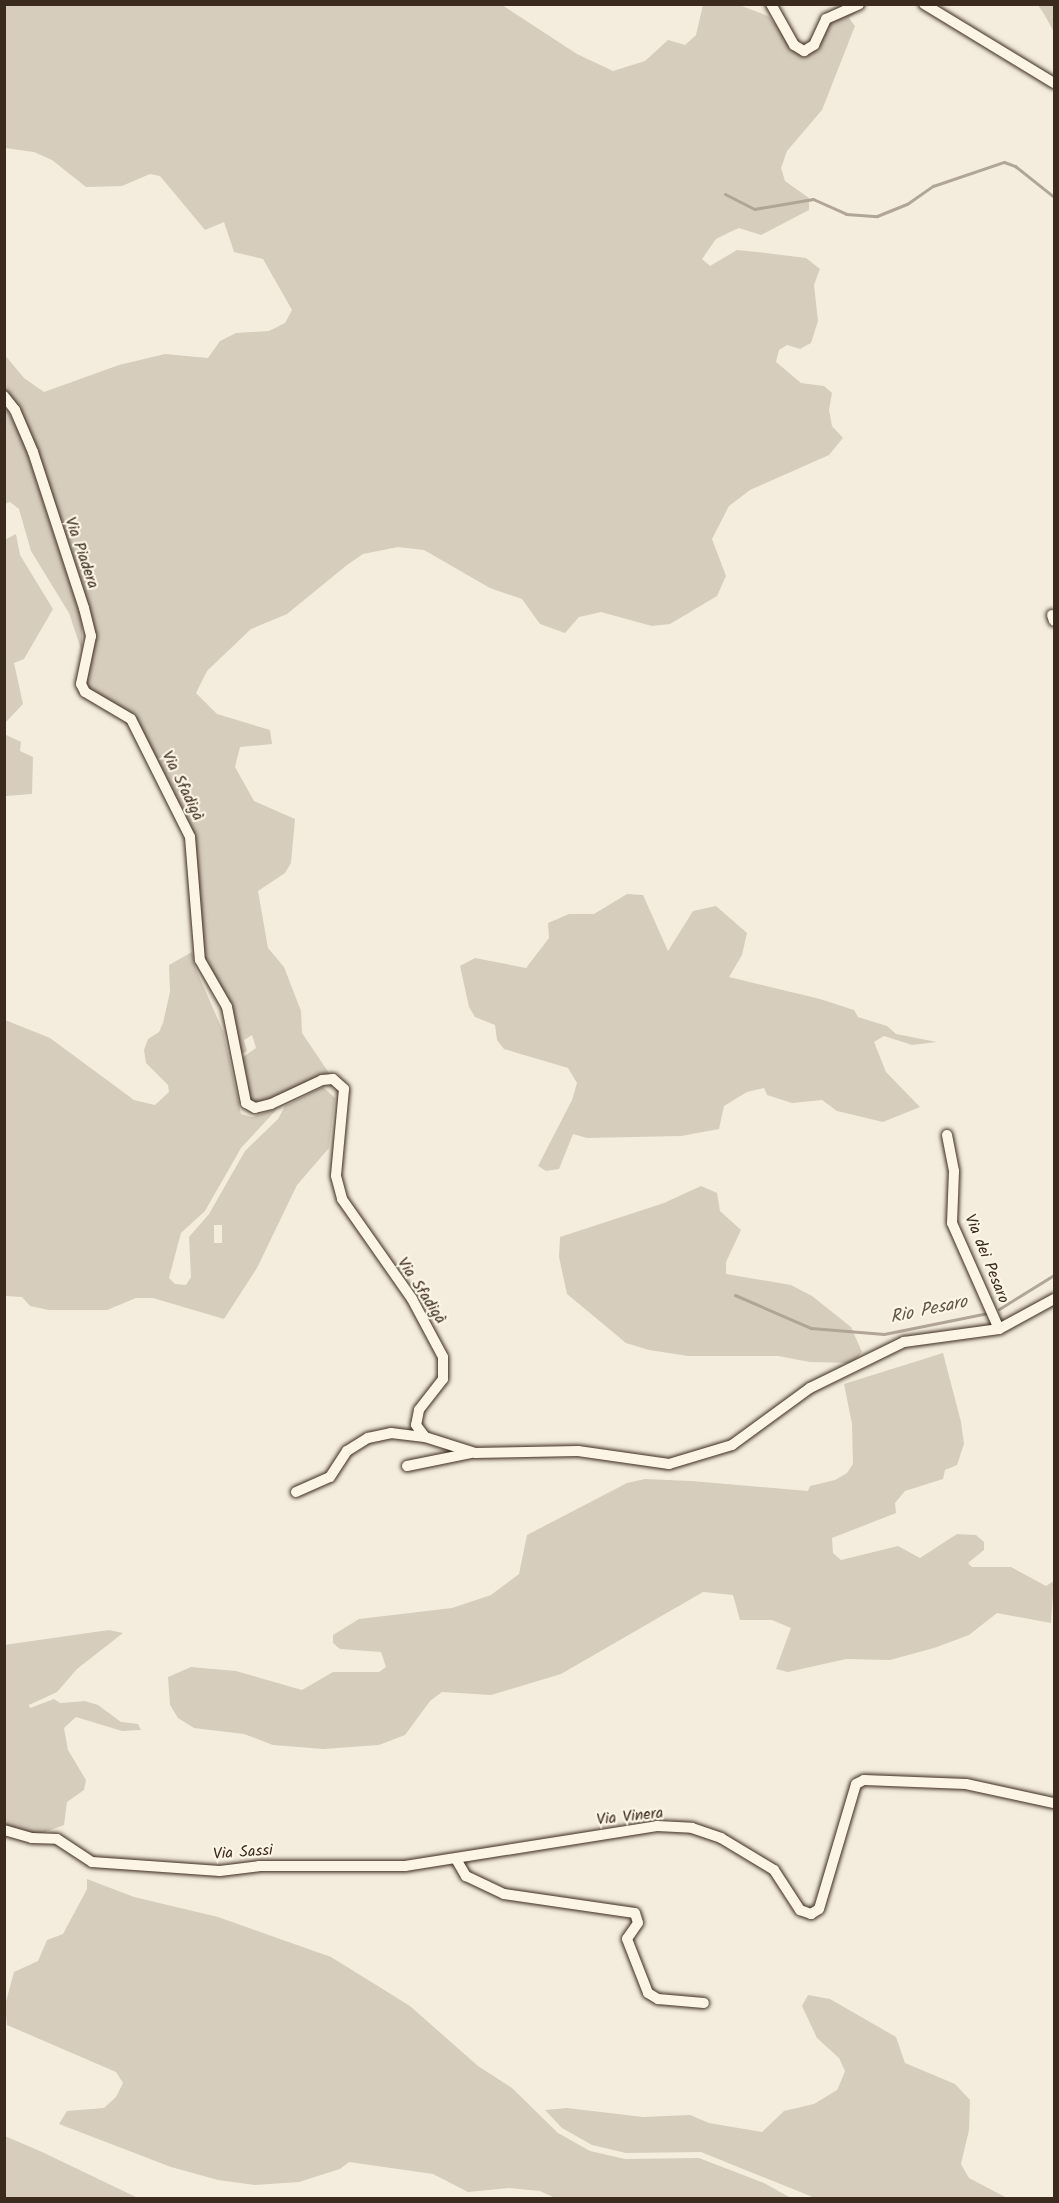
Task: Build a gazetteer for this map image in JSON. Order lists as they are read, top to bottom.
{
  "streets": {
    "street": [
      "Via Piadera",
      "Via Sfadigà",
      "Via dei Pesaro",
      "Via Vinera",
      "Via Sassi"
    ]
  },
  "crossings": [
    ["Via Piadera", "Via Sfadigà"],
    ["Via Vinera", "Via Sassi"]
  ],
  "water": ["Rio Pesaro"]
}
